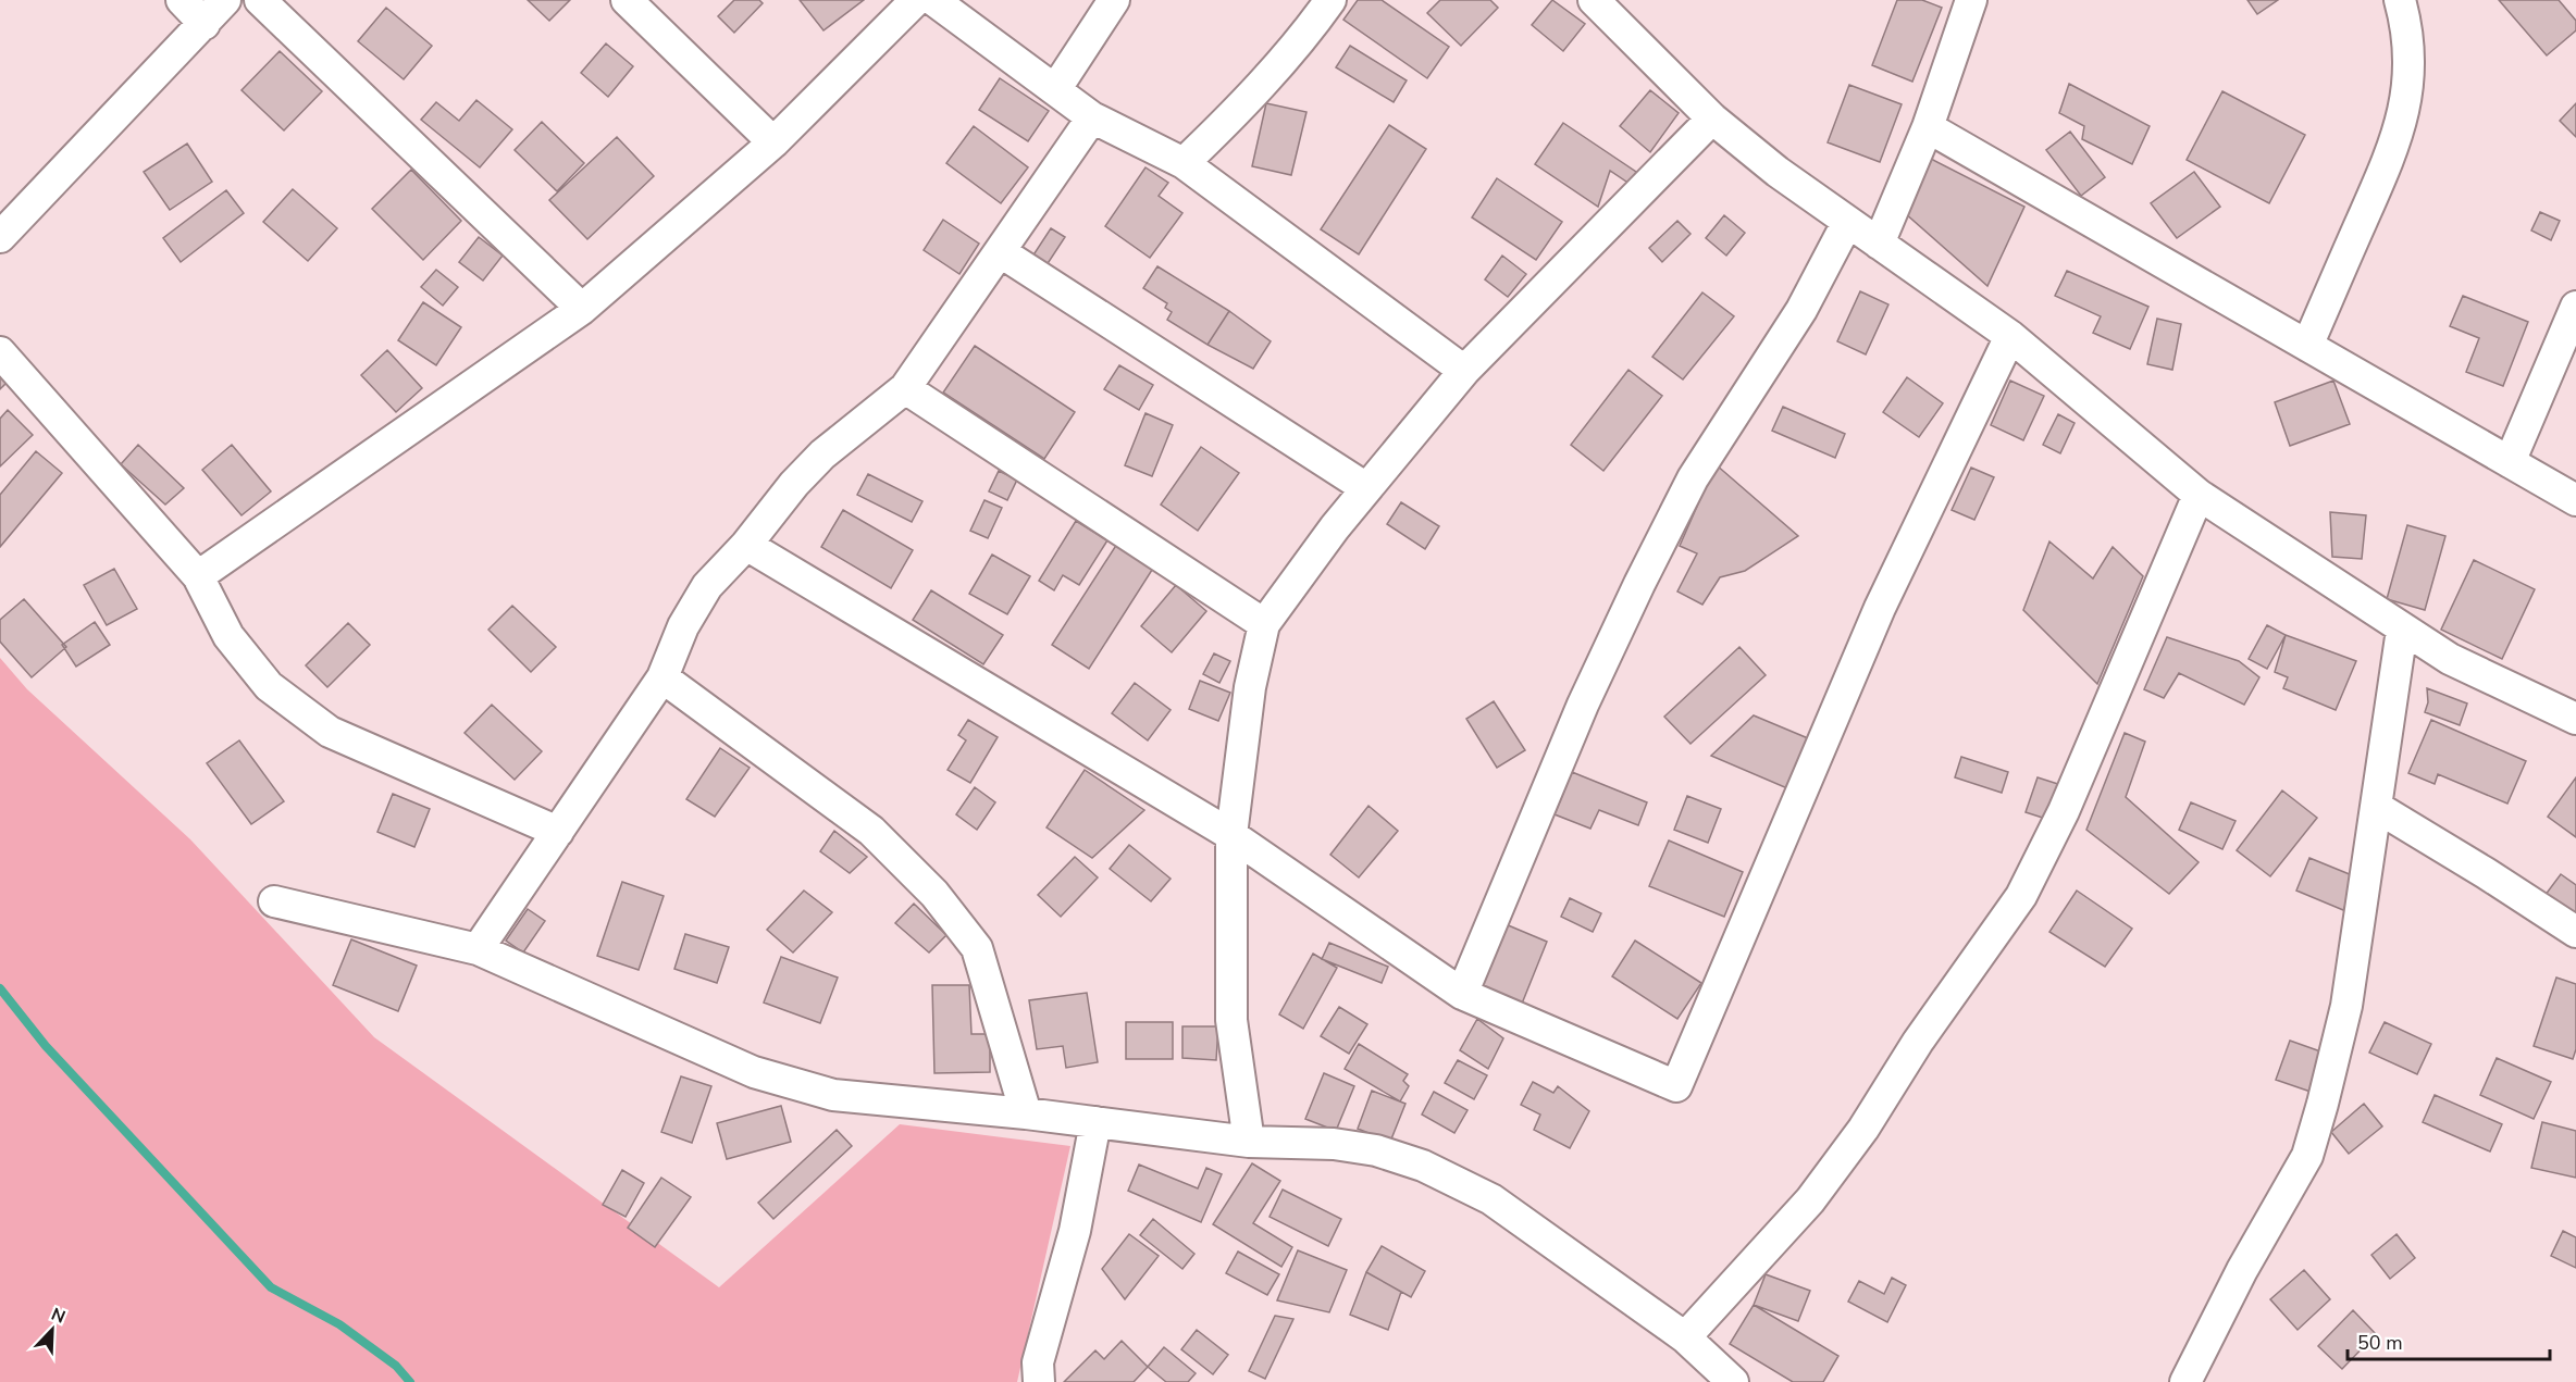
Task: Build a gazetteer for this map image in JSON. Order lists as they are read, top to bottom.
{
  "scale_bar": "50 m",
  "north": "top right"
}
